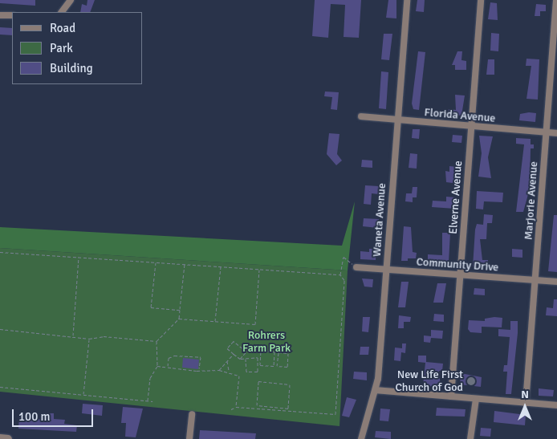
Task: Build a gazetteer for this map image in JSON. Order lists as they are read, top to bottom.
{
  "streets": {
    "street": [
      "Florida Avenue",
      "Elverne Avenue",
      "Marjorie Avenue",
      "Waneta Avenue",
      "Community Drive"
    ]
  },
  "crossings": [
    ["Florida Avenue", "Elverne Avenue"],
    ["Florida Avenue", "Marjorie Avenue"],
    ["Florida Avenue", "Waneta Avenue"],
    ["Elverne Avenue", "Community Drive"],
    ["Marjorie Avenue", "Community Drive"],
    ["Waneta Avenue", "Community Drive"]
  ],
  "parks": ["Rohrers Farm Park"],
  "places": ["New Life First Church of God"],
  "legend": ["Road", "Park", "Building"],
  "scale_bar": "100 m",
  "north": "top"
}
